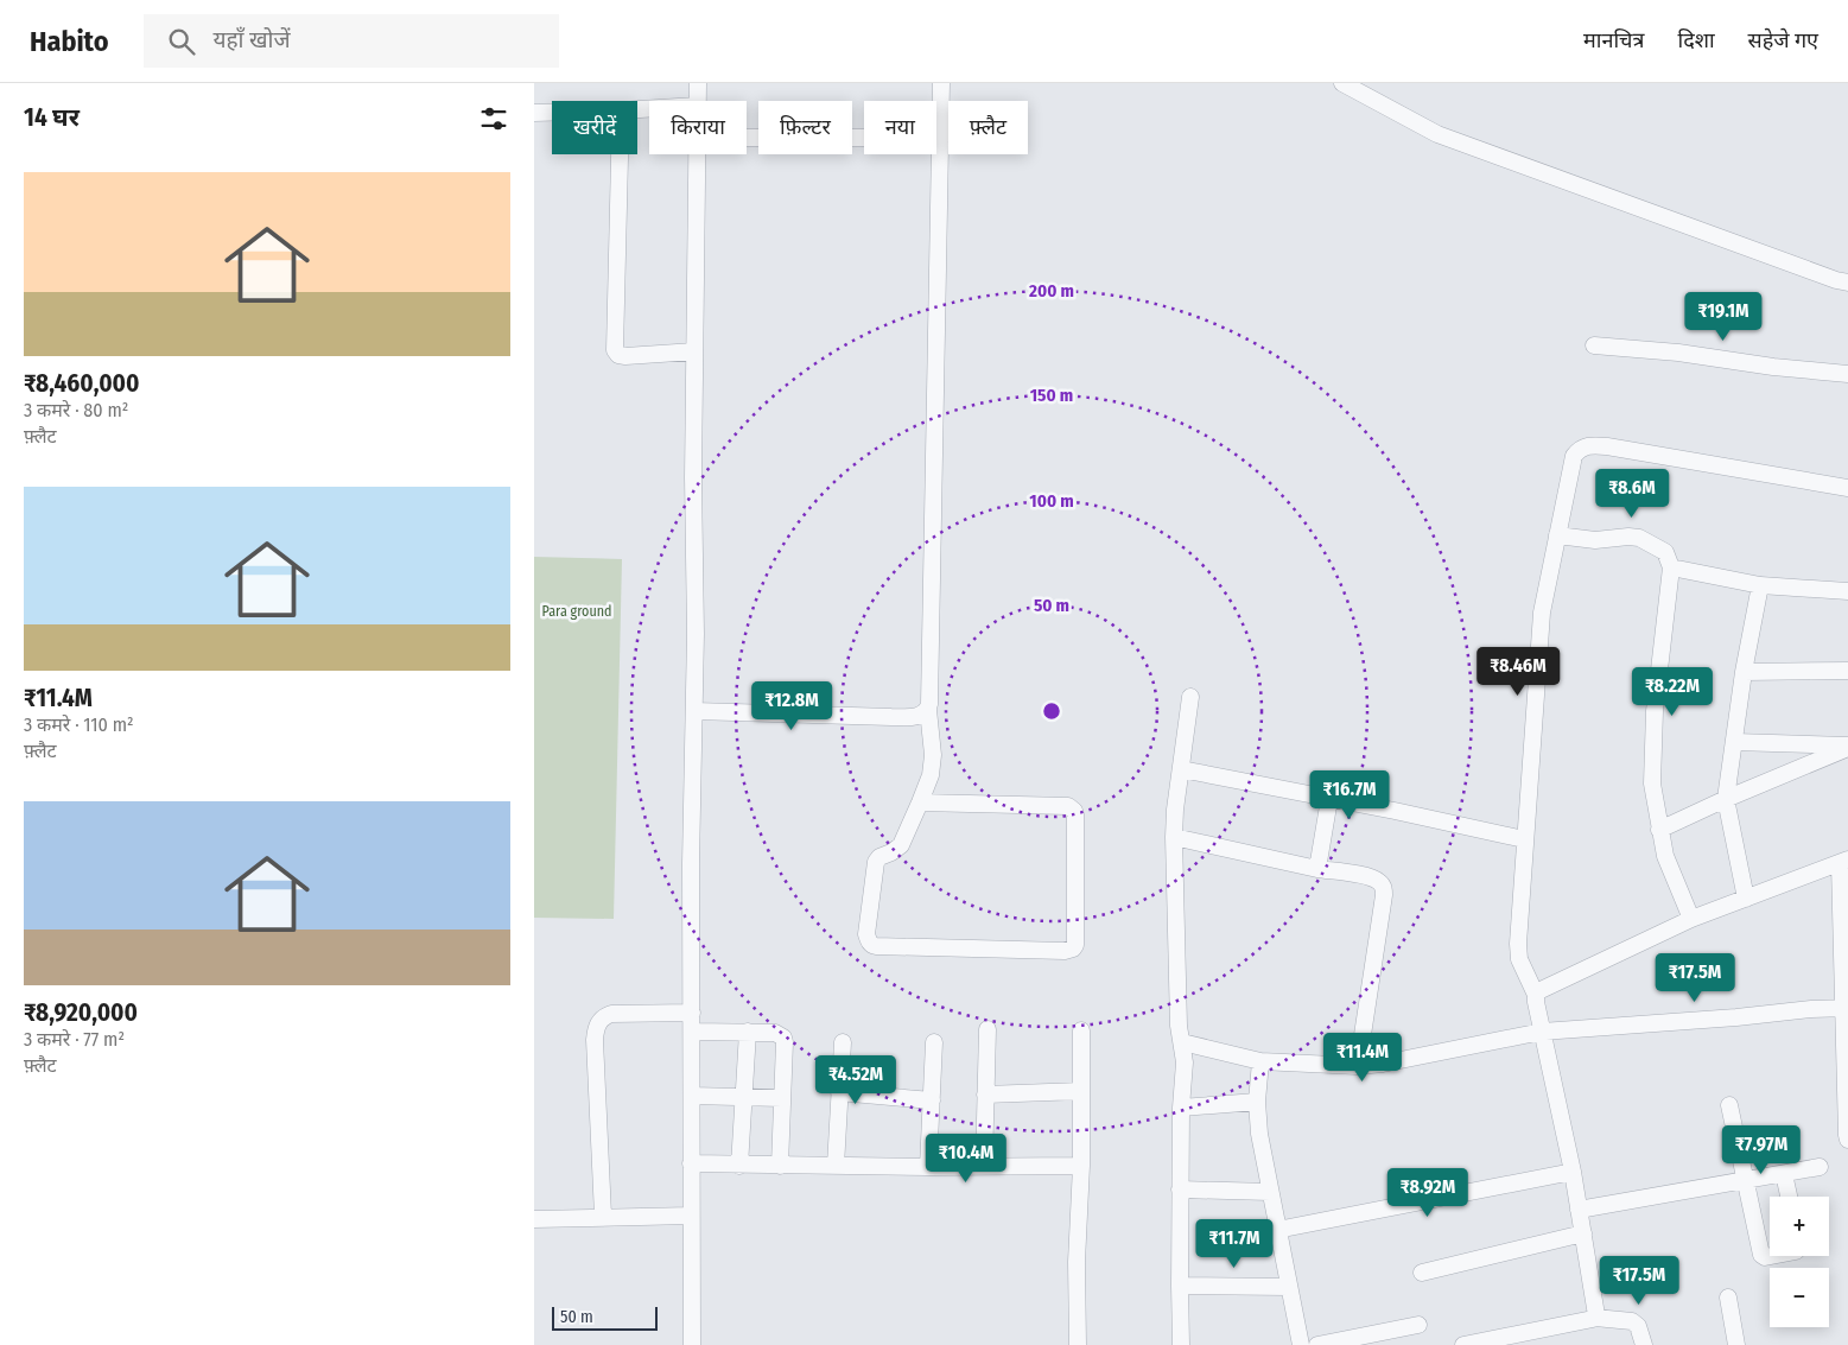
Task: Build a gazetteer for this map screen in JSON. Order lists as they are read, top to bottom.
{
  "parks": ["Para ground"],
  "scale_bar": "50 m",
  "page": {
    "header": "Habito",
    "search": "यहाँ खोजें",
    "nav": ["मानचित्र", "दिशा", "सहेजे गए"],
    "heading": "14 घर",
    "chip": [
      "खरीदें",
      "किराया",
      "फ़िल्टर",
      "नया",
      "फ़्लैट"
    ],
    "list": [
      {
        "name": "₹8,460,000",
        "note": "3 कमरे · 80 m² · फ़्लैट"
      },
      {
        "name": "₹11.4M",
        "note": "3 कमरे · 110 m² · फ़्लैट"
      },
      {
        "name": "₹8,920,000",
        "note": "3 कमरे · 77 m² · फ़्लैट"
      }
    ],
    "price": [
      "₹19.1M",
      "₹8.6M",
      "₹8.46M",
      "₹8.22M",
      "₹12.8M",
      "₹16.7M",
      "₹17.5M",
      "₹11.4M",
      "₹4.52M",
      "₹7.97M",
      "₹10.4M",
      "₹8.92M",
      "₹11.7M",
      "₹17.5M"
    ],
    "map_buttons": ["+", "−"],
    "scale": "50 m"
  },
  "rings": [
    "200 m",
    "150 m",
    "100 m",
    "50 m"
  ]
}
